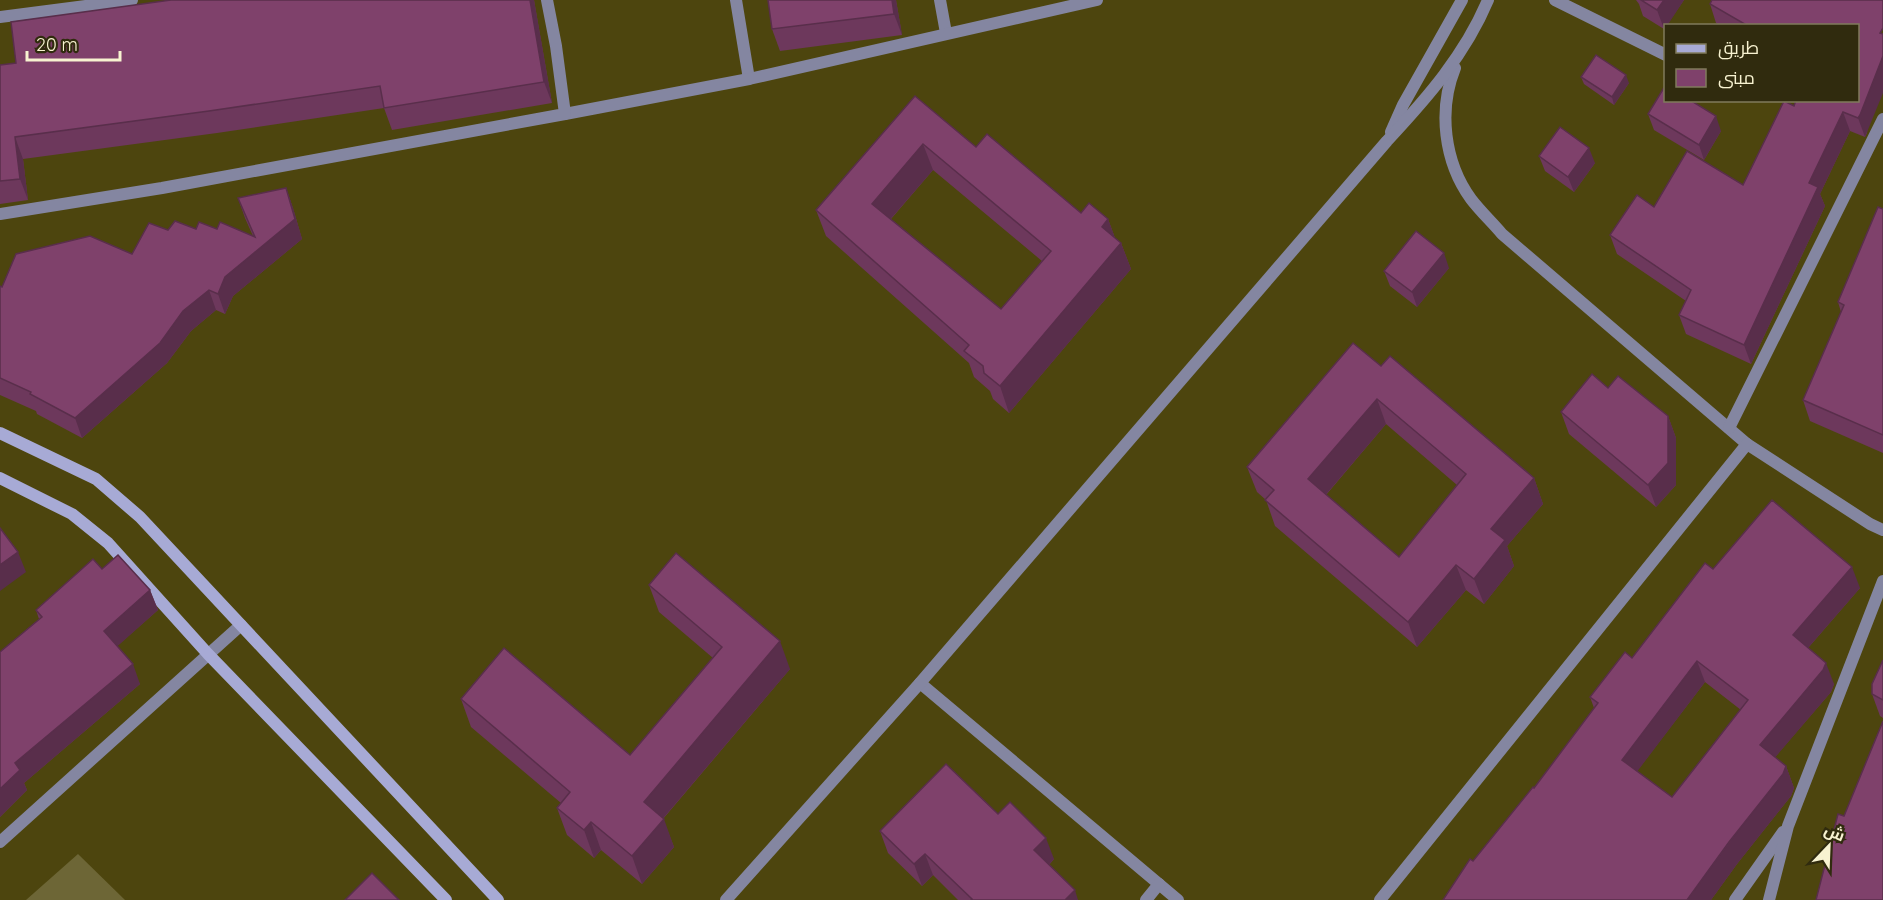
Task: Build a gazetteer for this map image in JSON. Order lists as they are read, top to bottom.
{
  "legend": ["طريق", "مبنى"],
  "scale_bar": "20 m",
  "north": "top right"
}
